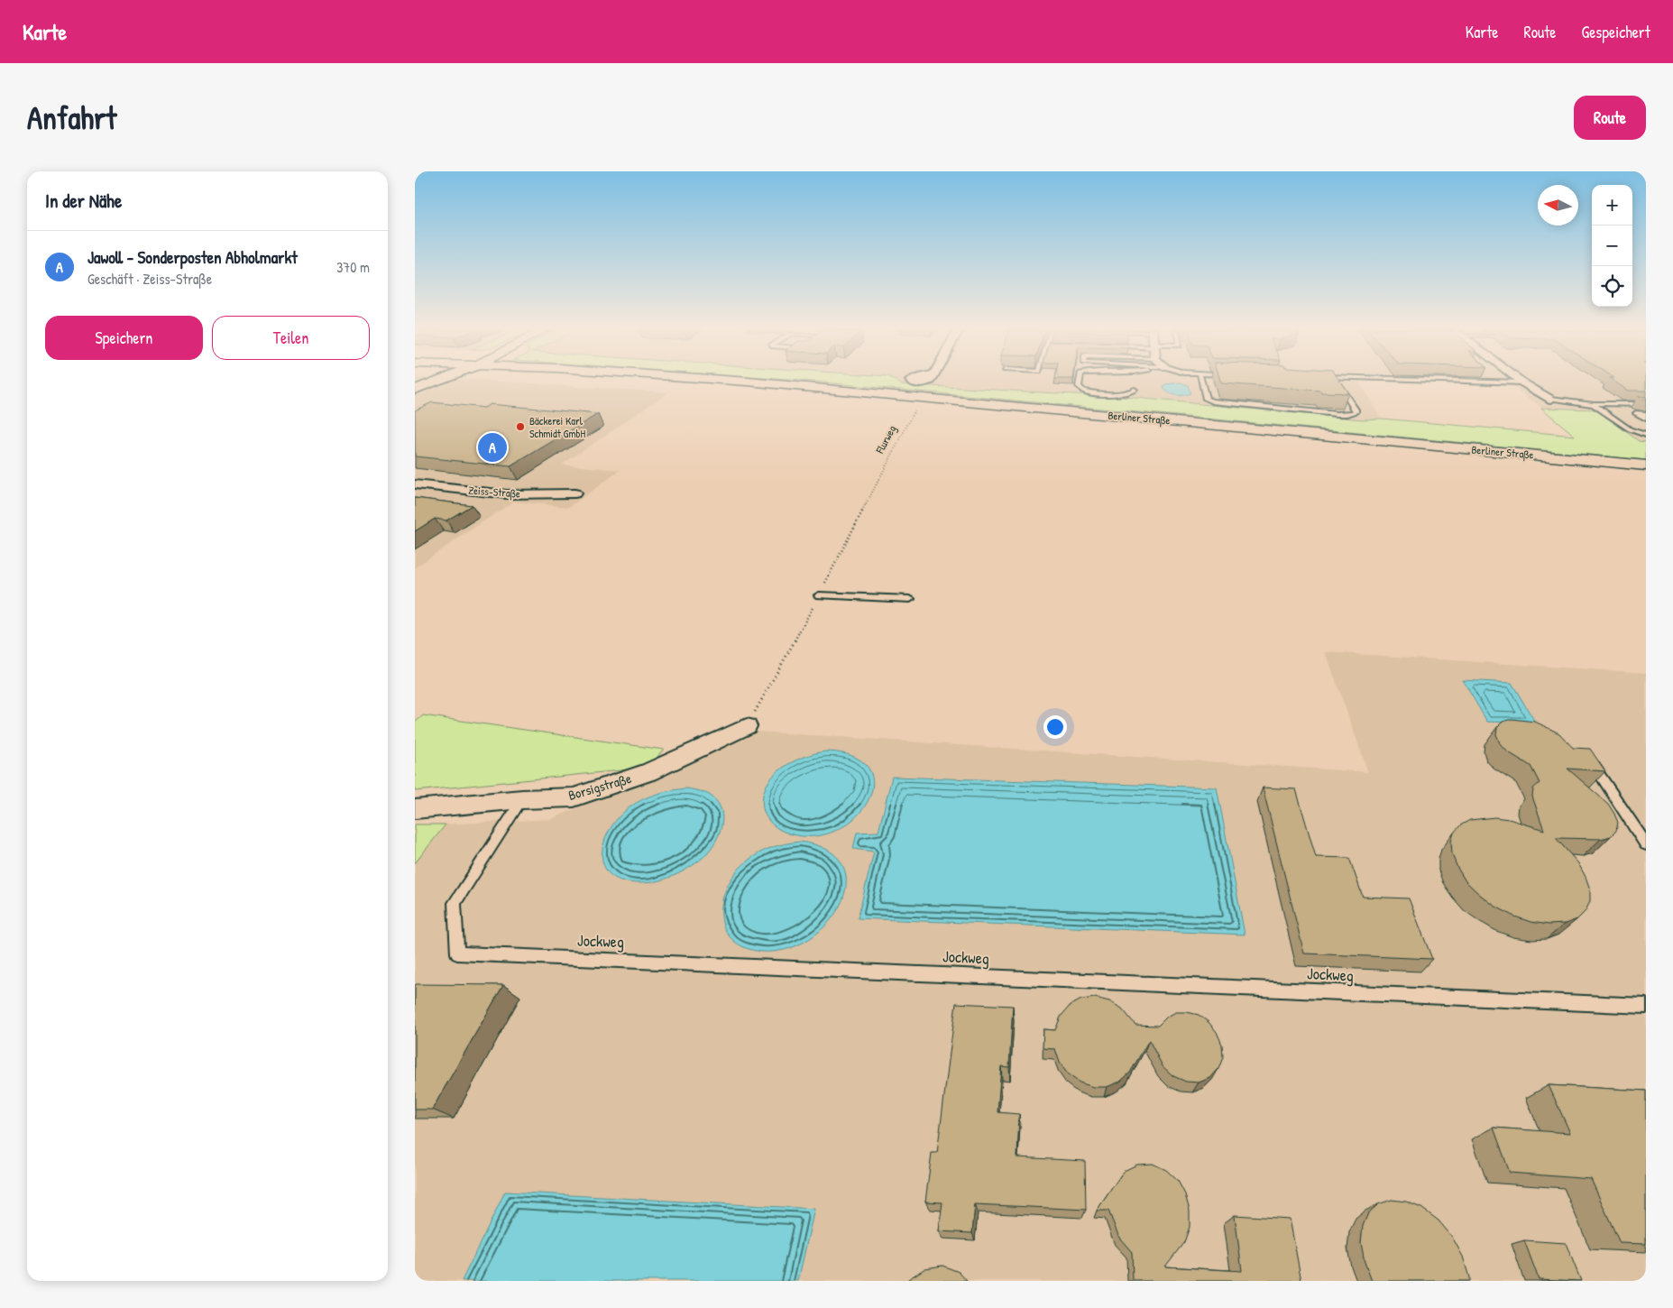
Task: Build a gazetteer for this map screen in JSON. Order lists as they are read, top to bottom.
{
  "streets": {
    "main road": ["Berliner Straße"],
    "street": ["Zeiss-Straße", "Borsigstraße"],
    "lane": ["Jockweg"],
    "path": ["Flurweg"]
  },
  "crossings": [
    ["Borsigstraße", "Jockweg"]
  ],
  "places": ["Bäckerei Karl Schmidt GmbH"],
  "north": "left",
  "page": {
    "header": "Karte",
    "nav": ["Karte", "Route", "Gespeichert"],
    "buttons": [
      "Route",
      ["Speichern", "Teilen"]
    ],
    "title": "Anfahrt",
    "heading": "In der Nähe",
    "map_buttons": ["+", "−"],
    "list": [
      {
        "mark": "A",
        "name": "Jawoll - Sonderposten Abholmarkt",
        "note": "Geschäft · Zeiss-Straße",
        "value": "370 m"
      }
    ],
    "pins": "A"
  }
}
